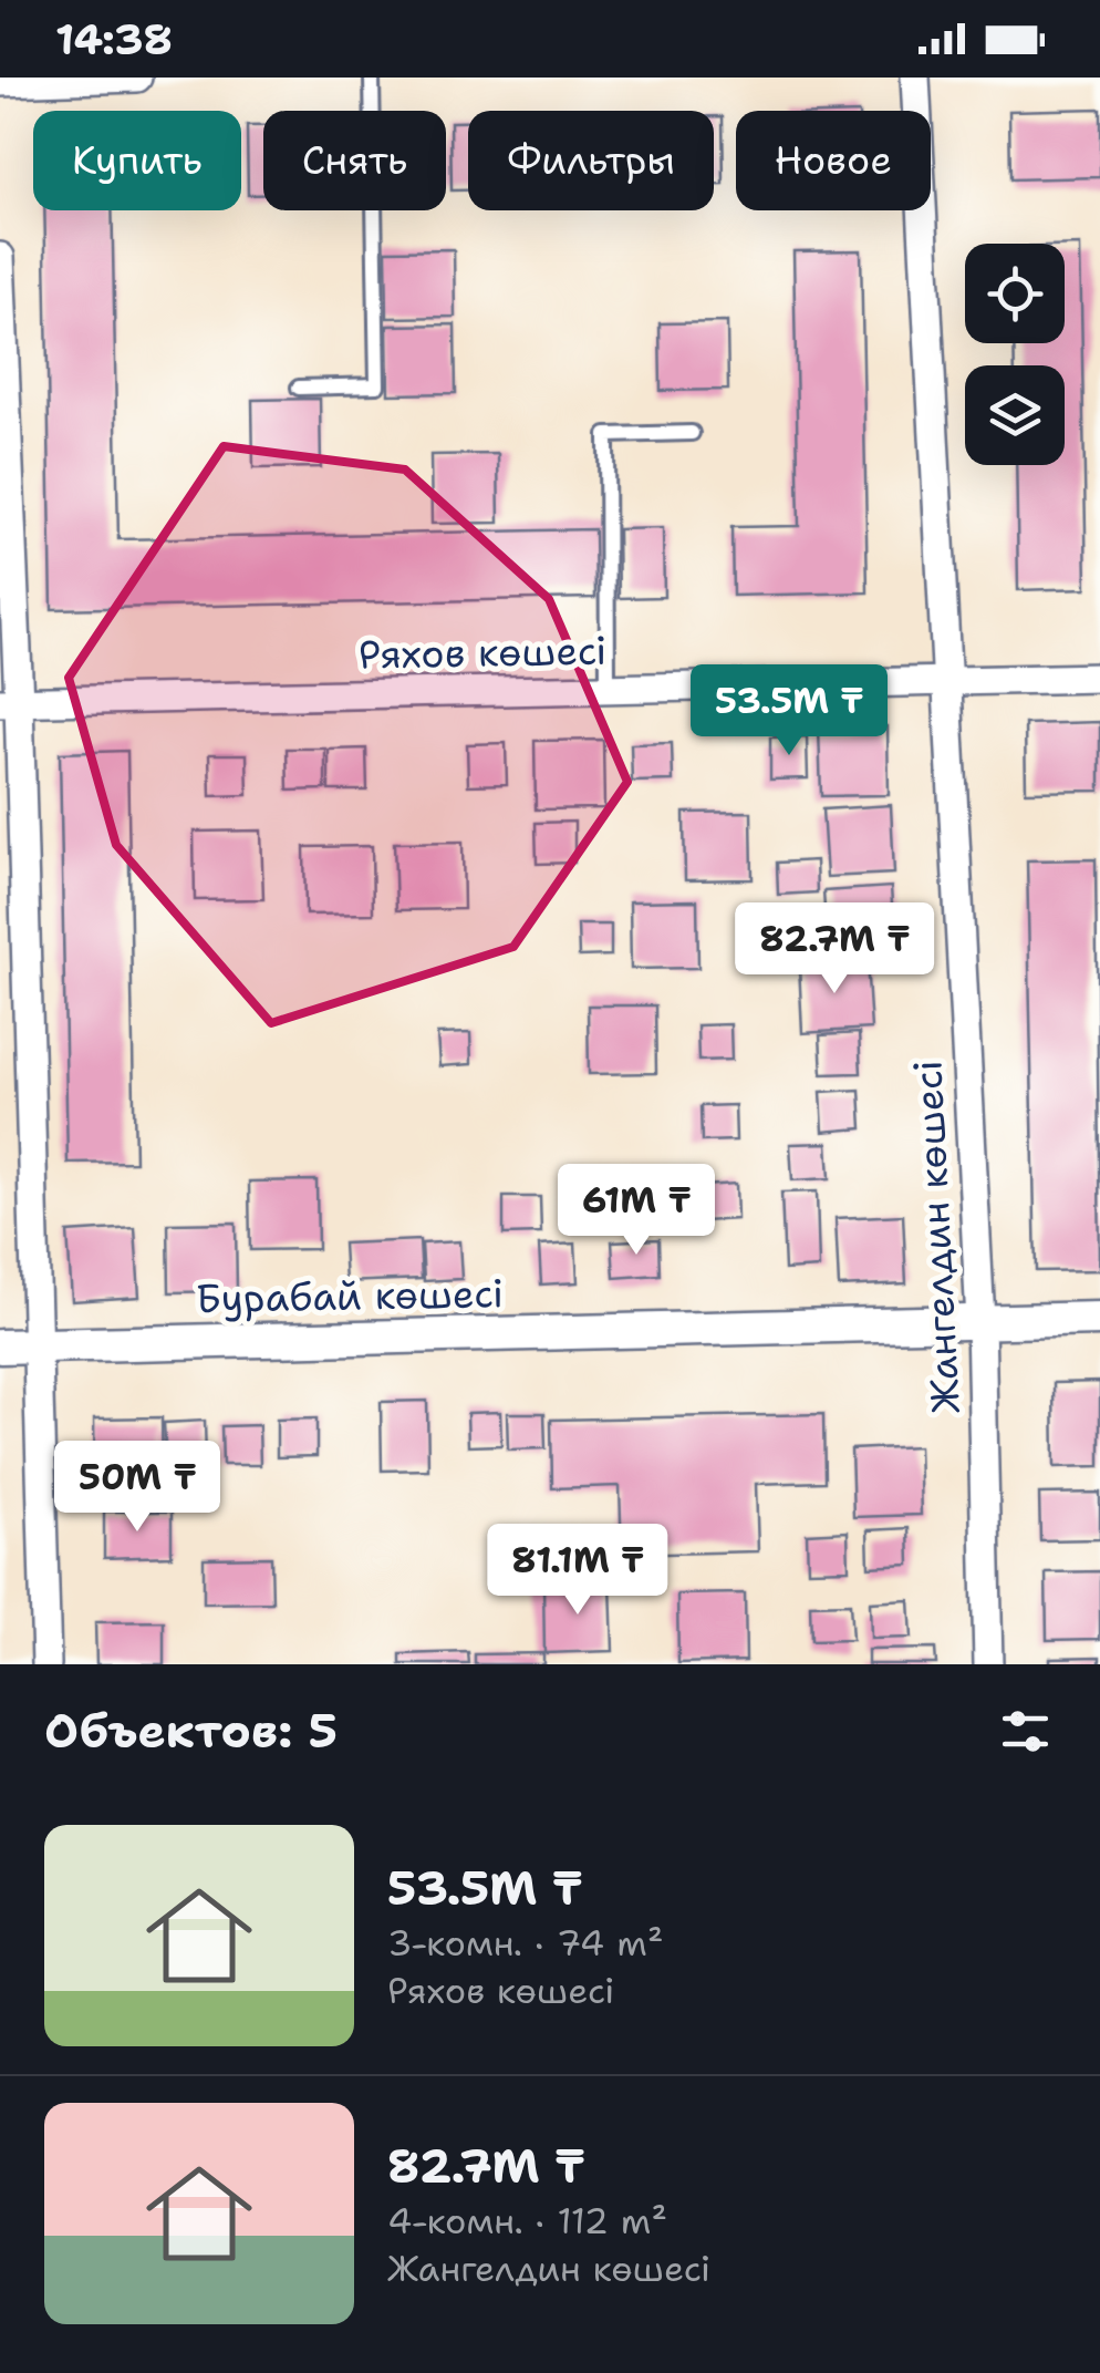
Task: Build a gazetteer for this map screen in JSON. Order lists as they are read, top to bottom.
{
  "streets": {
    "street": ["Ряхов көшесі", "Жангелдин көшесі", "Бурабай көшесі"]
  },
  "crossings": [
    ["Ряхов көшесі", "Жангелдин көшесі"],
    ["Жангелдин көшесі", "Бурабай көшесі"]
  ],
  "page": {
    "status": "14:38",
    "chip": [
      "Купить",
      "Снять",
      "Фильтры",
      "Новое"
    ],
    "price": [
      "53.5M ₸",
      "82.7M ₸",
      "61M ₸",
      "50M ₸",
      "81.1M ₸"
    ],
    "heading": "Объектов: 5",
    "list": [
      {
        "name": "53.5M ₸",
        "note": "3-комн. · 74 m² · Ряхов көшесі"
      },
      {
        "name": "82.7M ₸",
        "note": "4-комн. · 112 m² · Жангелдин көшесі"
      }
    ]
  }
}
